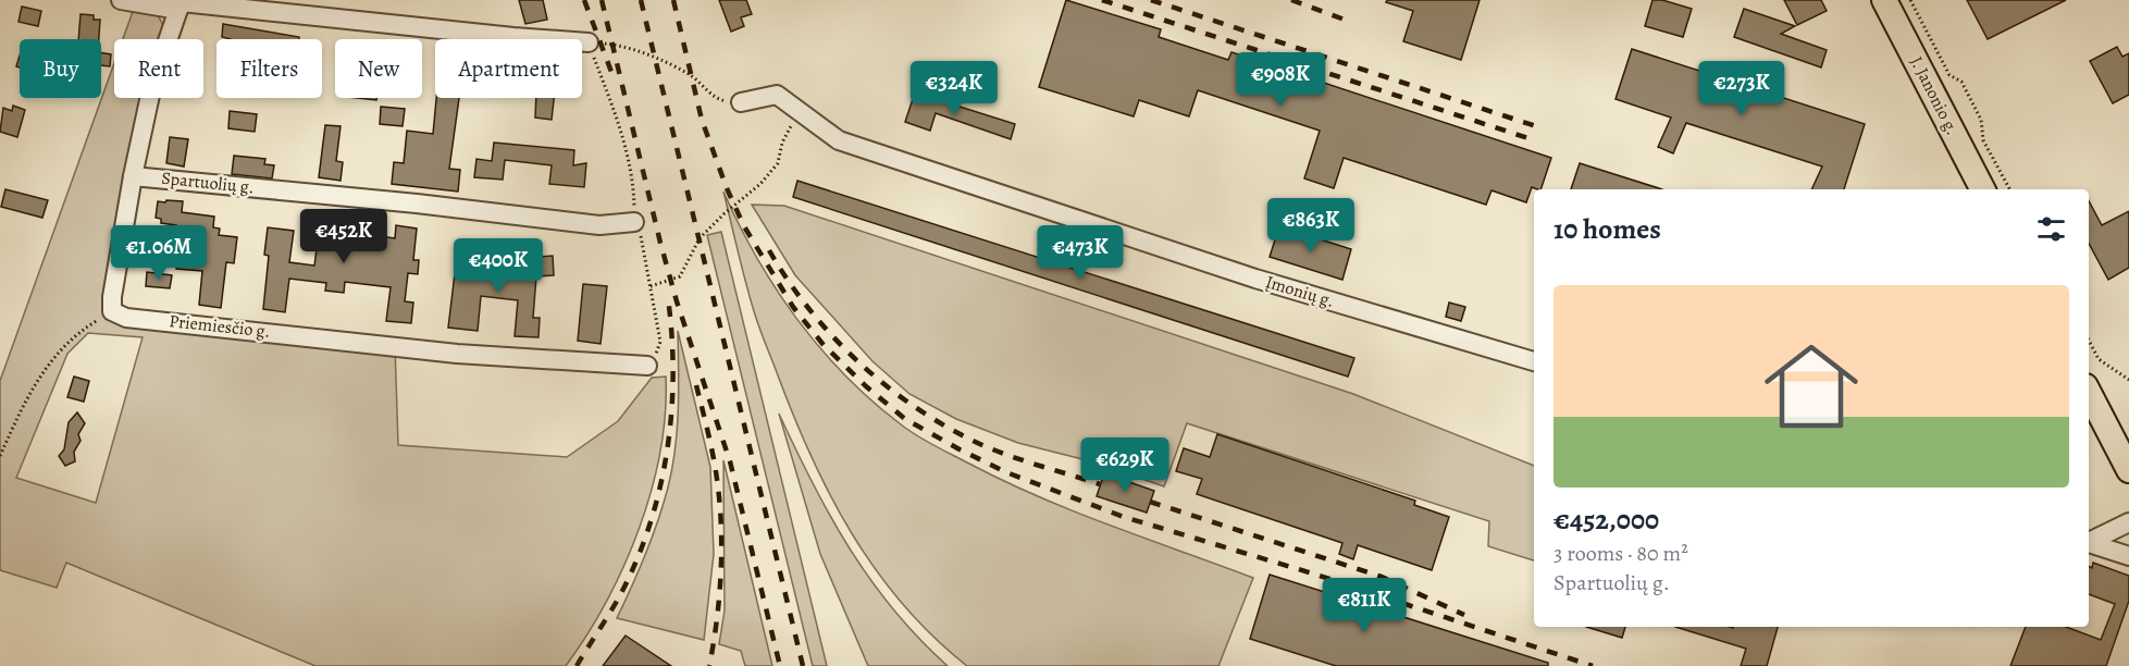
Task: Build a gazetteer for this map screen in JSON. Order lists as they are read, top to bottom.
{
  "streets": {
    "main road": ["J. Janonio g."],
    "street": ["Spartuolių g.", "Įmonių g.", "Priemiesčio g."]
  },
  "page": {
    "chip": [
      "Buy",
      "Rent",
      "Filters",
      "New",
      "Apartment"
    ],
    "price": [
      "€908K",
      "€324K",
      "€273K",
      "€863K",
      "€452K",
      "€1.06M",
      "€473K",
      "€400K",
      "€629K",
      "€811K"
    ],
    "heading": "10 homes",
    "list": [
      {
        "name": "€452,000",
        "note": "3 rooms · 80 m² · Spartuolių g."
      }
    ]
  }
}
